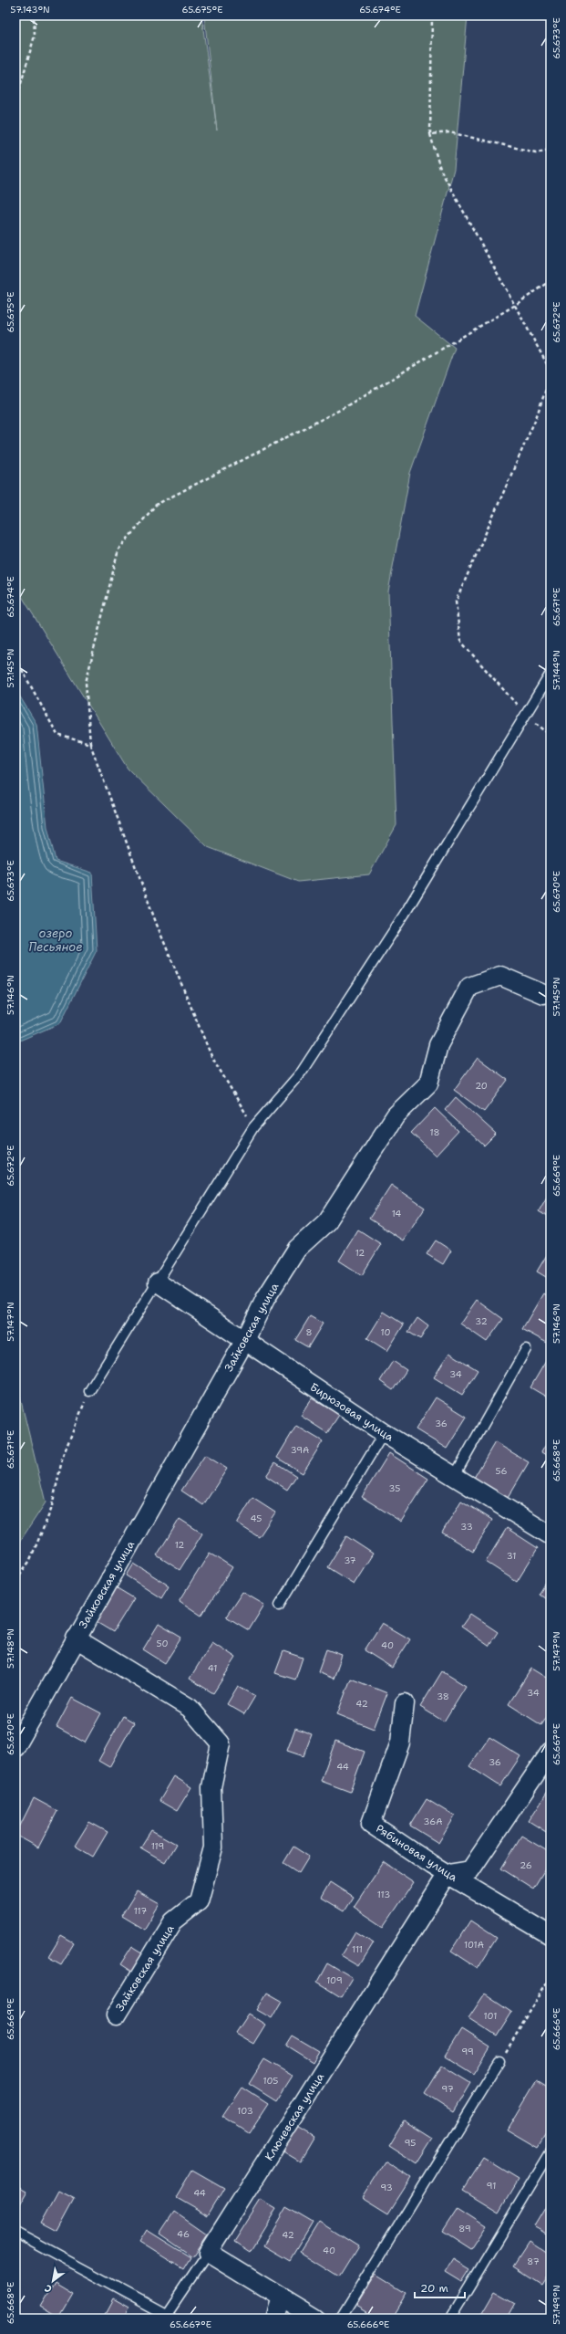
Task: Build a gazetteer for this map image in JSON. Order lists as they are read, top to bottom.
{
  "streets": {
    "street": [
      "Зайковская улица",
      "Бирюзовая улица",
      "Рябиновая улица",
      "Ключевская улица"
    ]
  },
  "crossings": [
    ["Зайковская улица", "Бирюзовая улица"],
    ["Рябиновая улица", "Ключевская улица"]
  ],
  "water": ["озеро Песьяное"],
  "house_numbers": [
    "20",
    "18",
    "14",
    "12",
    "32",
    "8",
    "10",
    "34",
    "36",
    "39А",
    "56",
    "35",
    "45",
    "33",
    "12",
    "31",
    "37",
    "50",
    "40",
    "41",
    "34",
    "38",
    "42",
    "36",
    "44",
    "36А",
    "119",
    "26",
    "113",
    "117",
    "101А",
    "111",
    "109",
    "101",
    "99",
    "105",
    "97",
    "103",
    "95",
    "91",
    "93",
    "44",
    "89",
    "46",
    "42",
    "40",
    "87"
  ],
  "scale_bar": "20 m",
  "north": "bottom left",
  "coordinates": [
    "57.143°N",
    "65.675°E",
    "65.674°E",
    "65.673°E",
    "65.672°E",
    "65.671°E",
    "57.145°N",
    "57.144°N",
    "65.670°E",
    "57.146°N",
    "65.669°E",
    "57.147°N",
    "65.668°E",
    "57.148°N",
    "65.667°E",
    "65.666°E",
    "57.149°N"
  ]
}
